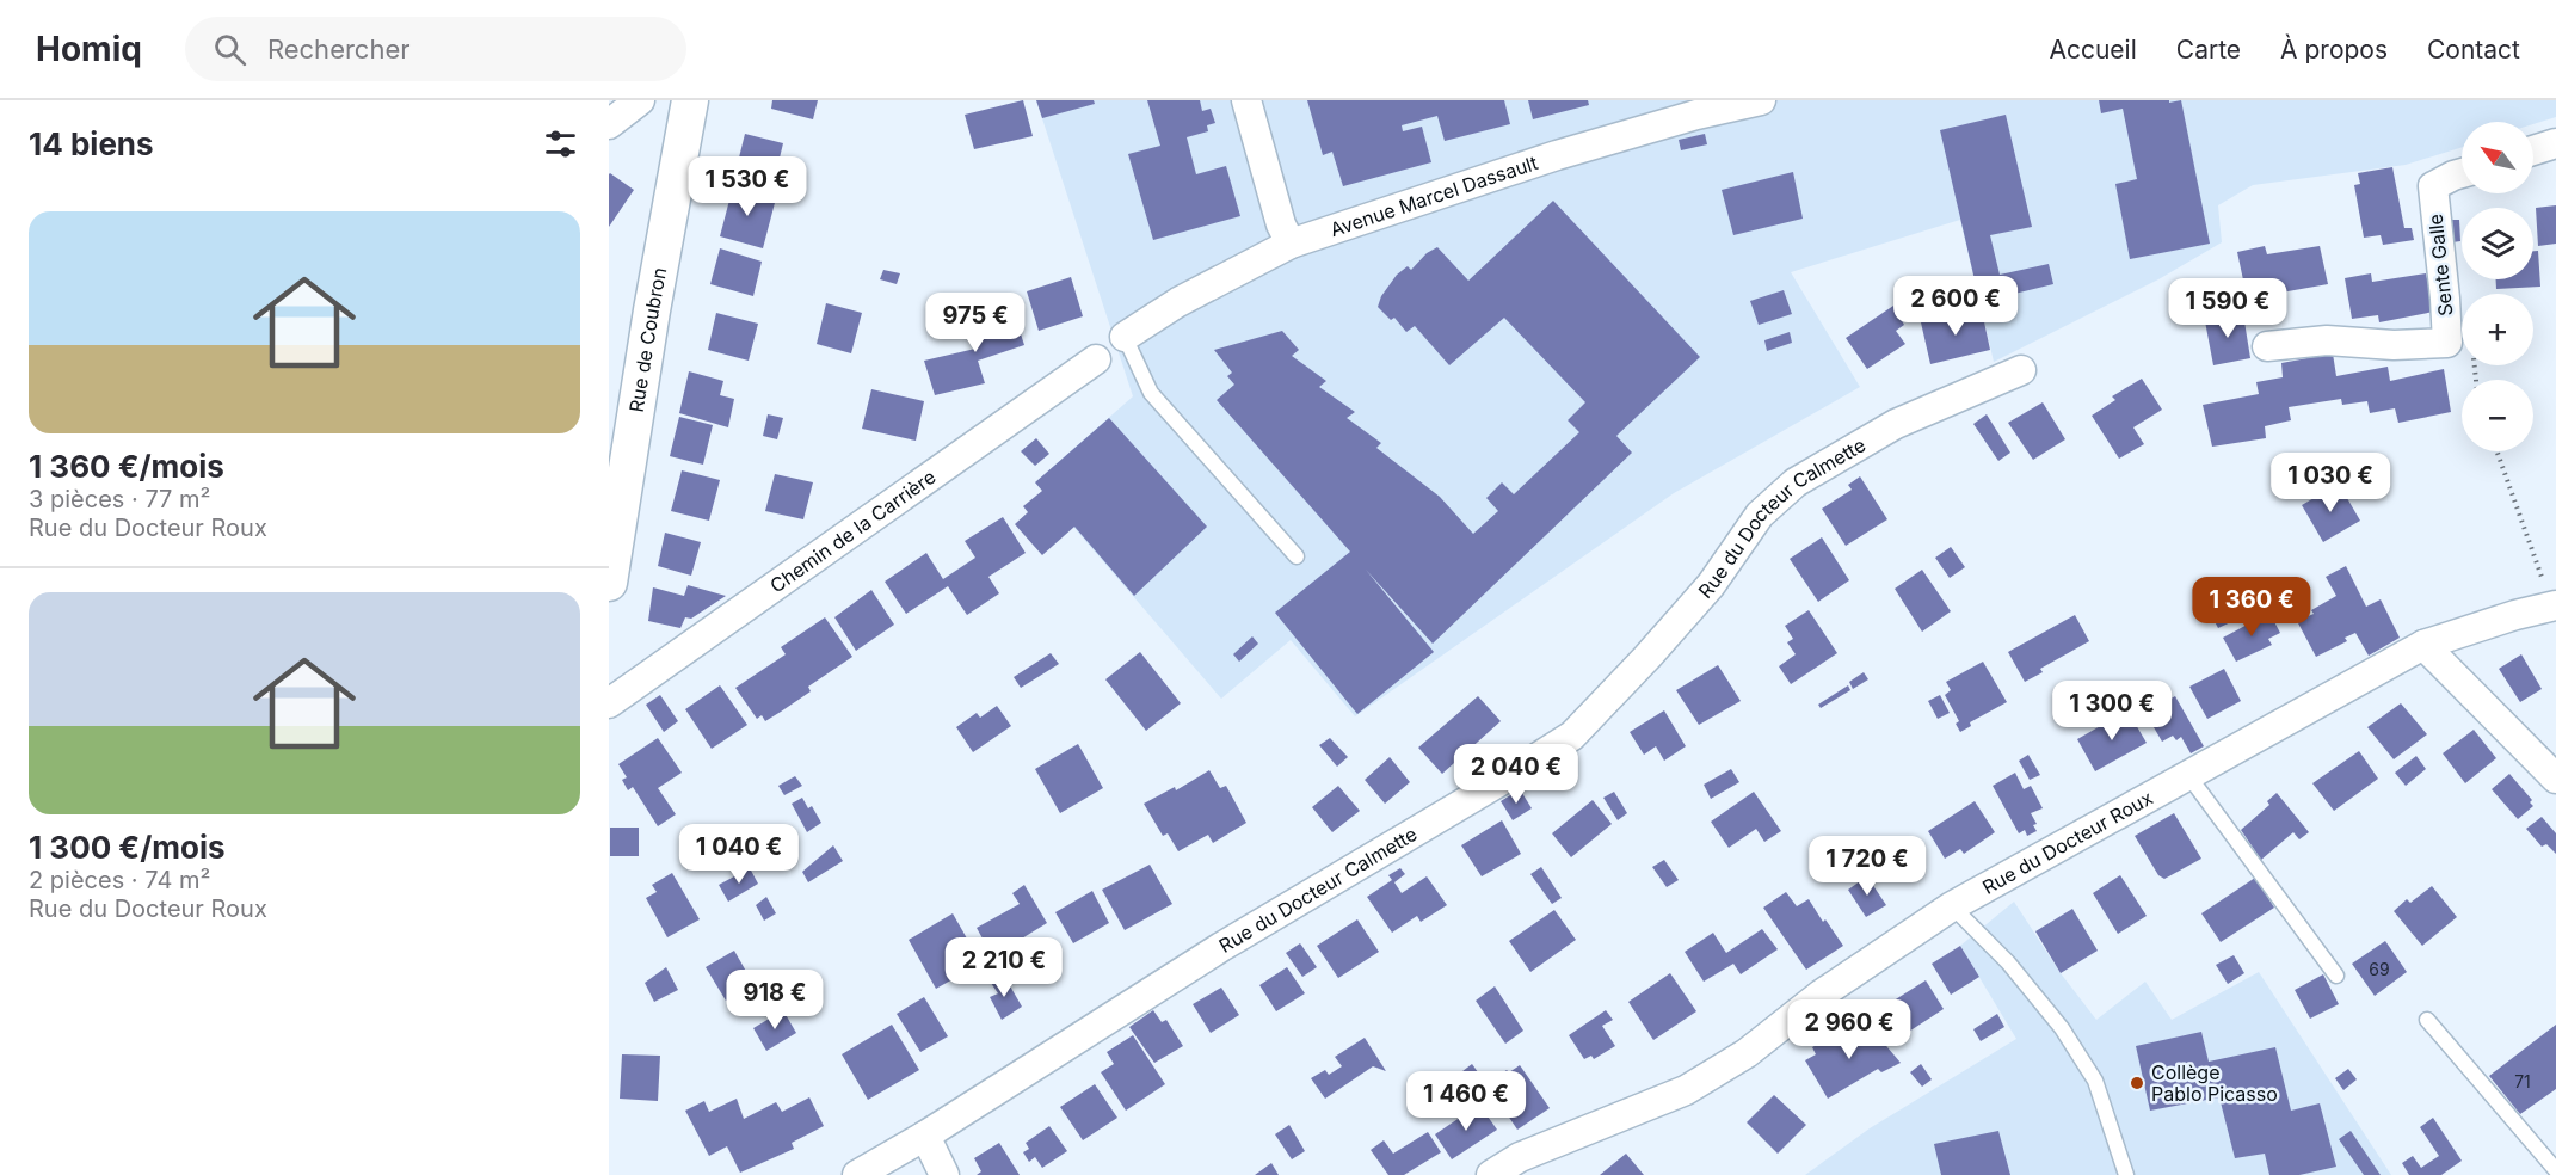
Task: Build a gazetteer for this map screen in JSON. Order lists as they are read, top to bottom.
{
  "streets": {
    "street": [
      "Avenue Marcel Dassault",
      "Sente Galle",
      "Rue de Coubron",
      "Rue du Docteur Calmette",
      "Chemin de la Carrière",
      "Rue du Docteur Roux"
    ]
  },
  "places": ["Collège Pablo Picasso"],
  "house_numbers": ["69", "71"],
  "north": "top left",
  "page": {
    "header": "Homiq",
    "search": "Rechercher",
    "nav": [
      "Accueil",
      "Carte",
      "À propos",
      "Contact"
    ],
    "heading": "14 biens",
    "map_buttons": ["+", "−"],
    "price": [
      "1 530 €",
      "2 600 €",
      "1 590 €",
      "975 €",
      "1 030 €",
      "1 360 €",
      "1 300 €",
      "2 040 €",
      "1 040 €",
      "1 720 €",
      "2 210 €",
      "918 €",
      "2 960 €",
      "1 460 €"
    ],
    "list": [
      {
        "name": "1 360 €/mois",
        "note": "3 pièces · 77 m² · Rue du Docteur Roux"
      },
      {
        "name": "1 300 €/mois",
        "note": "2 pièces · 74 m² · Rue du Docteur Roux"
      }
    ]
  }
}
